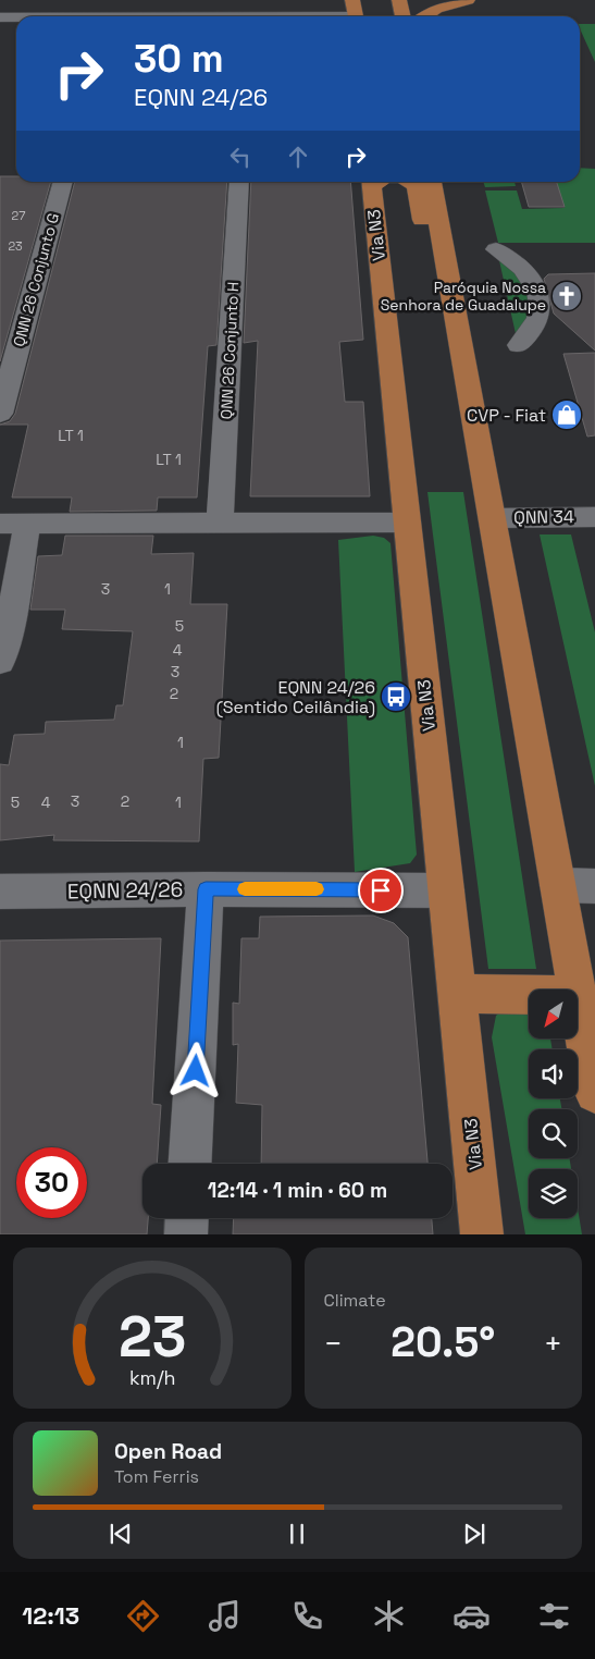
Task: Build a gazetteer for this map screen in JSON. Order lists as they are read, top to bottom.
{
  "streets": {
    "main road": ["Via N3"],
    "street": [
      "QNN 26 Conjunto G",
      "QNN 26 Conjunto H",
      "QNN 34",
      "EQNN 24/26"
    ]
  },
  "crossings": [
    ["Via N3", "EQNN 24/26"]
  ],
  "places": {
    "church": ["Paróquia Nossa Senhora de Guadalupe"],
    "shop": ["CVP - Fiat"],
    "bus stop": ["EQNN 24/26 (Sentido Ceilândia)"]
  },
  "house_numbers": [
    "27",
    "23",
    "LT 1",
    "LT 1",
    "3",
    "1",
    "5",
    "4",
    "3",
    "2",
    "1",
    "3",
    "2",
    "5",
    "4",
    "1"
  ],
  "north": "bottom left",
  "page": {
    "turn": ["30 m", "EQNN 24/26"],
    "limit": "30",
    "trip": "12:14 · 1 min · 60 m",
    "tile": "Climate",
    "heat": ["−", "20.5°", "+"],
    "song": ["Open Road", "Tom Ferris"],
    "tabs": "12:13",
    "gauge": ["23", "km/h"]
  }
}
